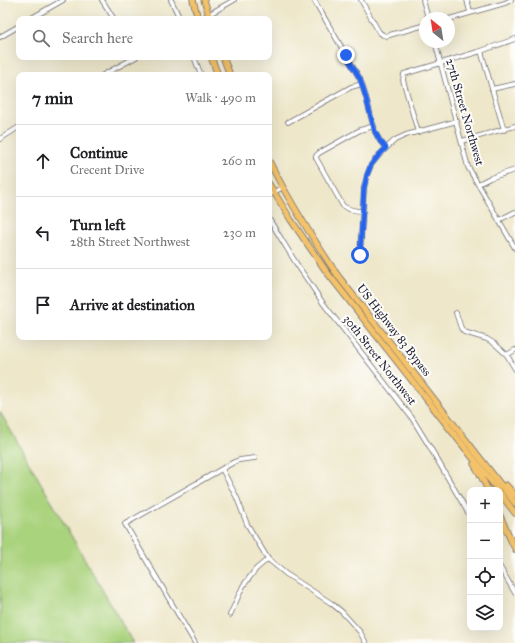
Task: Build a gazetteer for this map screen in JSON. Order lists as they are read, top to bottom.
{
  "streets": {
    "highway": ["US Highway 83 Bypass"],
    "street": ["27th Street Northwest", "30th Street Northwest"]
  },
  "north": "top left",
  "page": {
    "search": "Search here",
    "heading": ["7 min", "Walk · 490 m"],
    "list": [
      ["Continue", "Crecent Drive", "260 m"],
      ["Turn left", "28th Street Northwest", "230 m"],
      "Arrive at destination"
    ],
    "map_buttons": ["+", "−"]
  }
}
